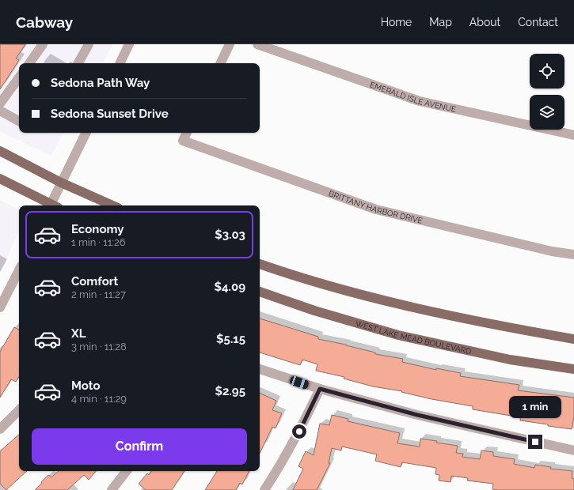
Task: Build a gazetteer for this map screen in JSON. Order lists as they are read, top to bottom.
{
  "streets": {
    "main road": ["WEST LAKE MEAD BOULEVARD"],
    "street": ["EMERALD ISLE AVENUE", "BRITTANY HARBOR DRIVE"]
  },
  "page": {
    "header": "Cabway",
    "nav": [
      "Home",
      "Map",
      "About",
      "Contact"
    ],
    "banner": ["Sedona Path Way", "Sedona Sunset Drive"],
    "list": [
      {
        "name": "Economy",
        "note": "1 min · 11:26",
        "value": "$3.03"
      },
      {
        "name": "Comfort",
        "note": "2 min · 11:27",
        "value": "$4.09"
      },
      {
        "name": "XL",
        "note": "3 min · 11:28",
        "value": "$5.15"
      },
      {
        "name": "Moto",
        "note": "4 min · 11:29",
        "value": "$2.95"
      }
    ],
    "bubble": "1 min",
    "buttons": "Confirm"
  }
}
